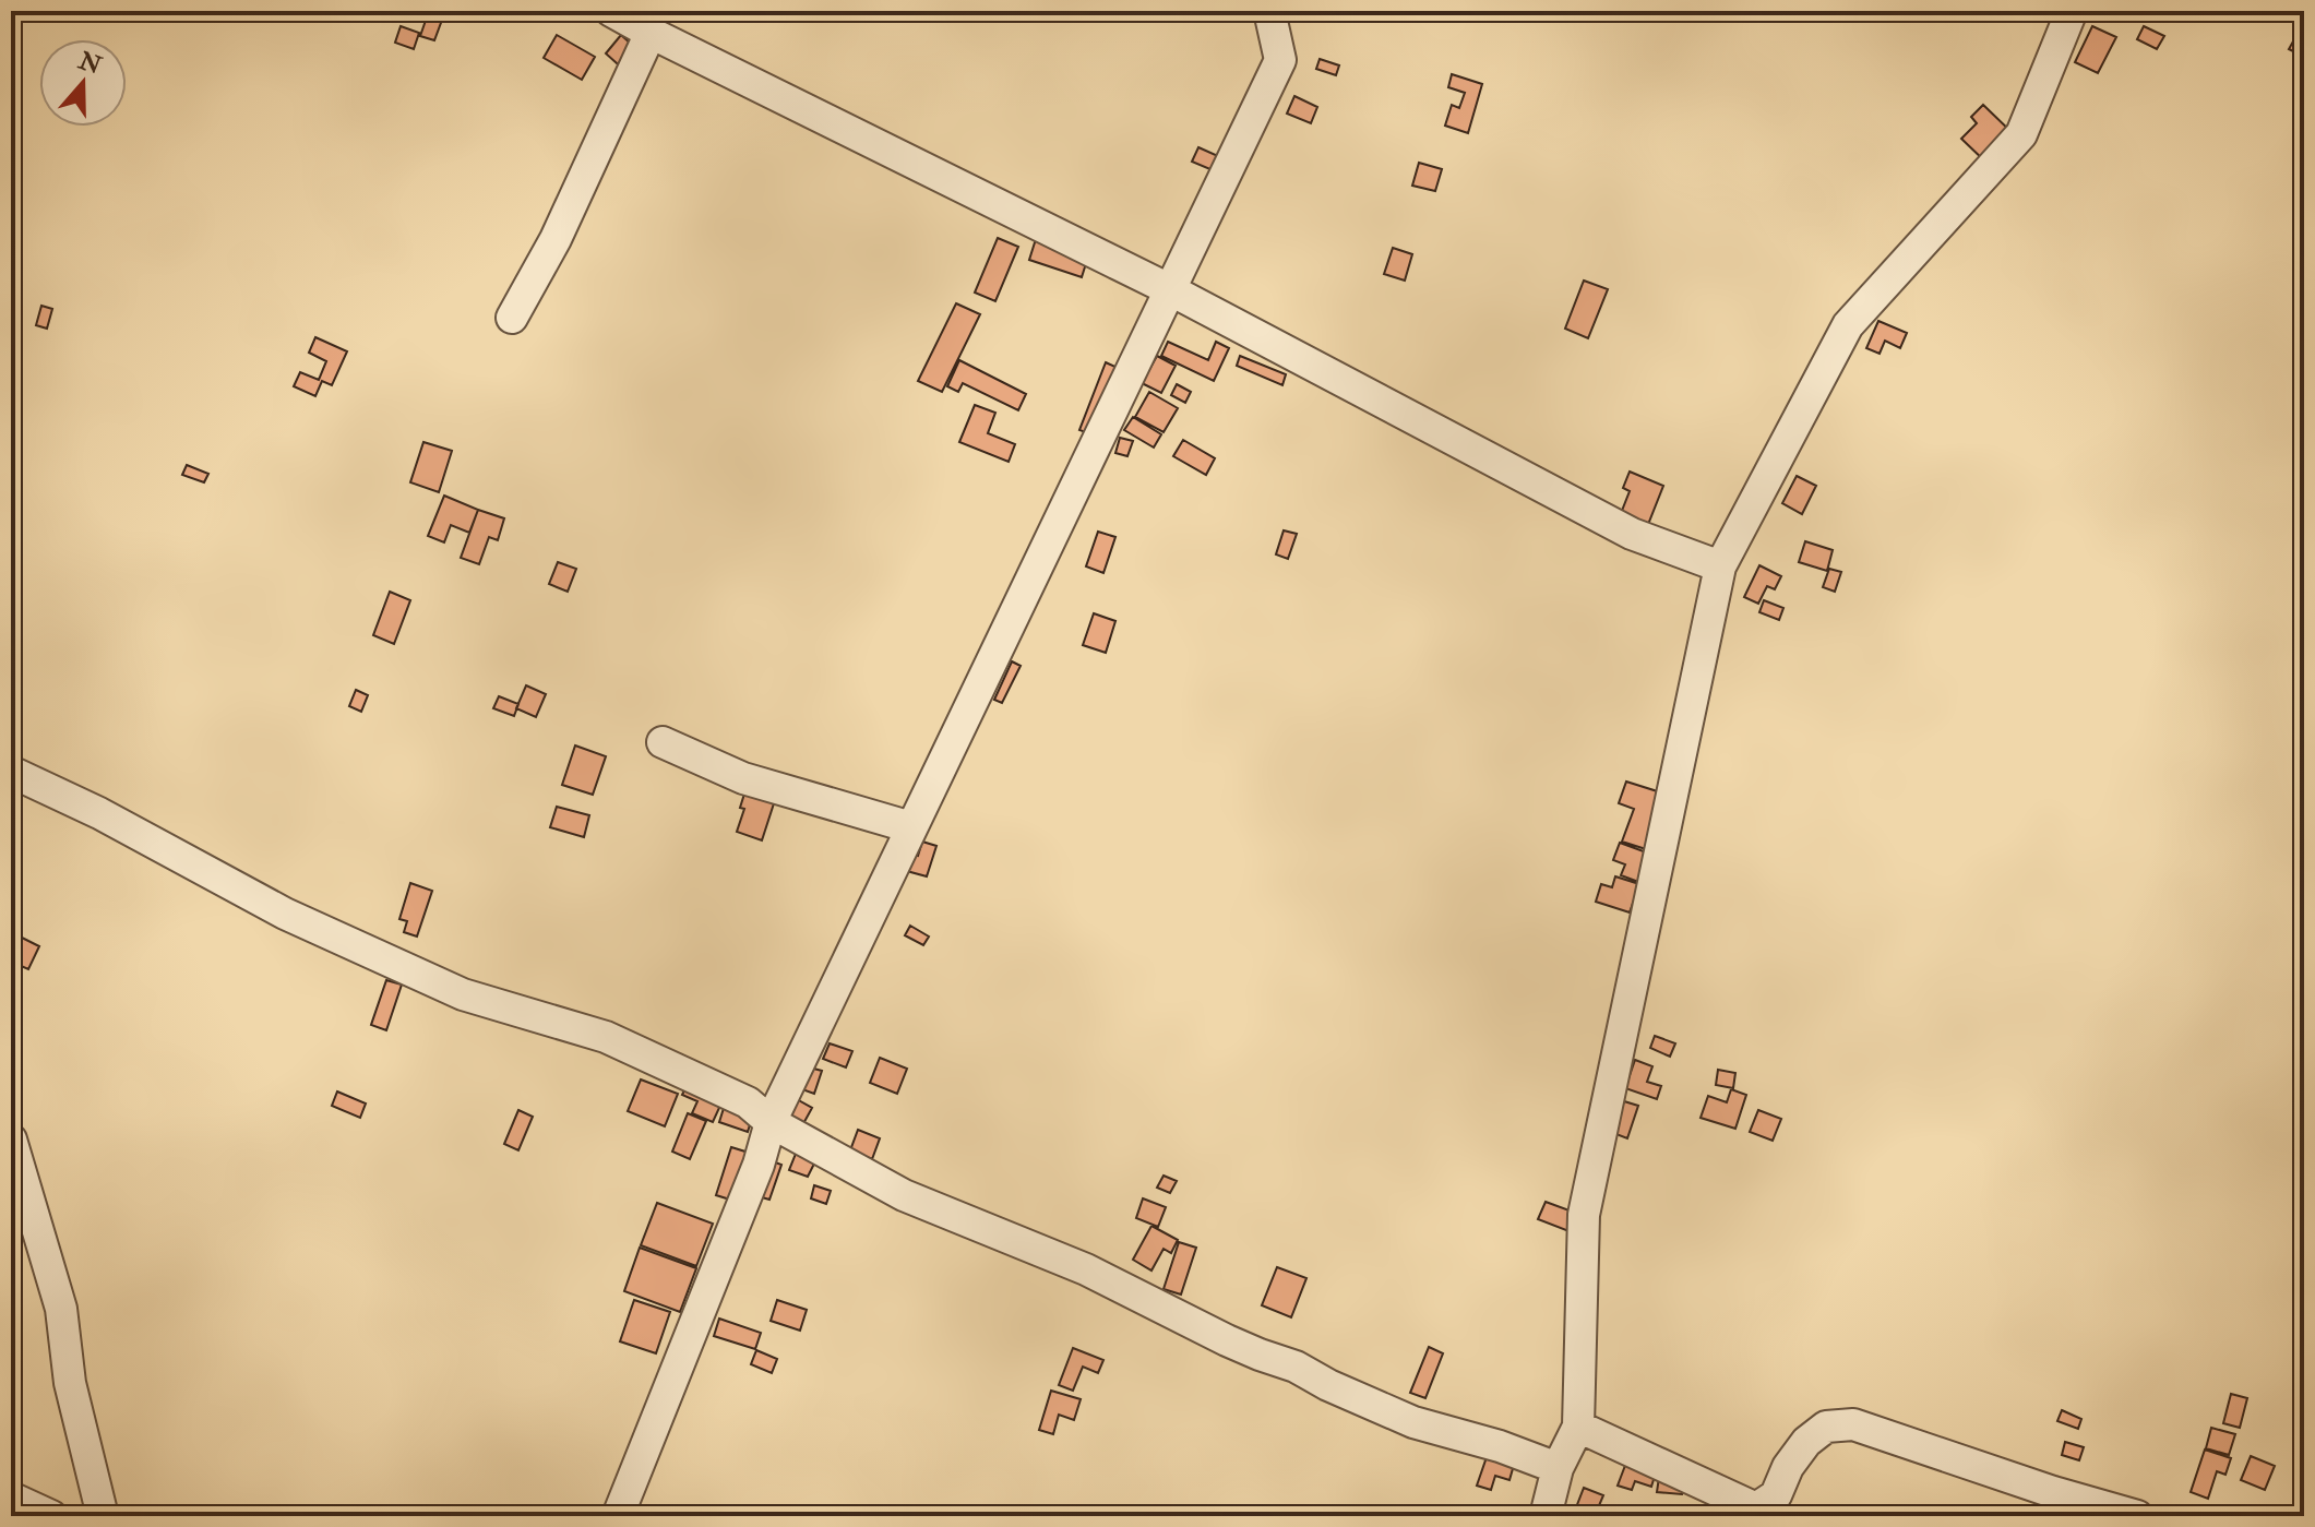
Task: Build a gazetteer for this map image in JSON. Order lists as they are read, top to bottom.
{
  "north": "top"
}
